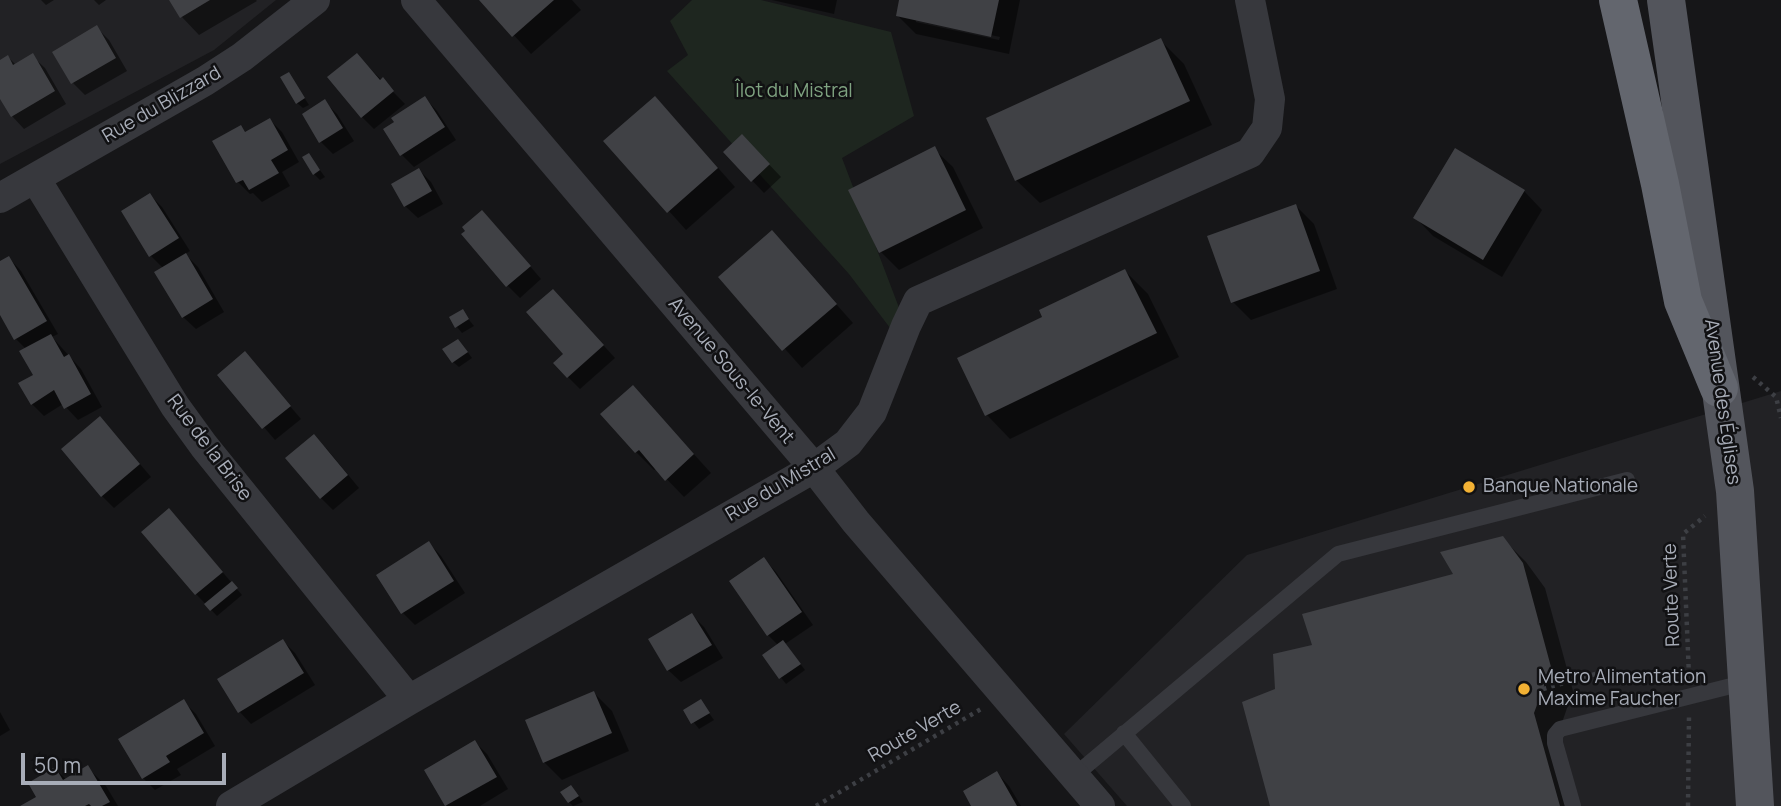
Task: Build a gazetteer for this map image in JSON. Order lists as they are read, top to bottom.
{
  "streets": {
    "main road": ["Avenue des Églises"],
    "street": [
      "Rue du Blizzard",
      "Avenue Sous-le-Vent",
      "Rue de la Brise",
      "Rue du Mistral"
    ],
    "path": ["Route Verte"]
  },
  "crossings": [
    ["Rue du Blizzard", "Rue de la Brise"],
    ["Avenue Sous-le-Vent", "Rue du Mistral"],
    ["Avenue des Églises", "Route Verte"],
    ["Rue de la Brise", "Rue du Mistral"]
  ],
  "parks": ["Îlot du Mistral"],
  "places": ["Banque Nationale", "Metro Alimentation Maxime Faucher"],
  "scale_bar": "50 m"
}
